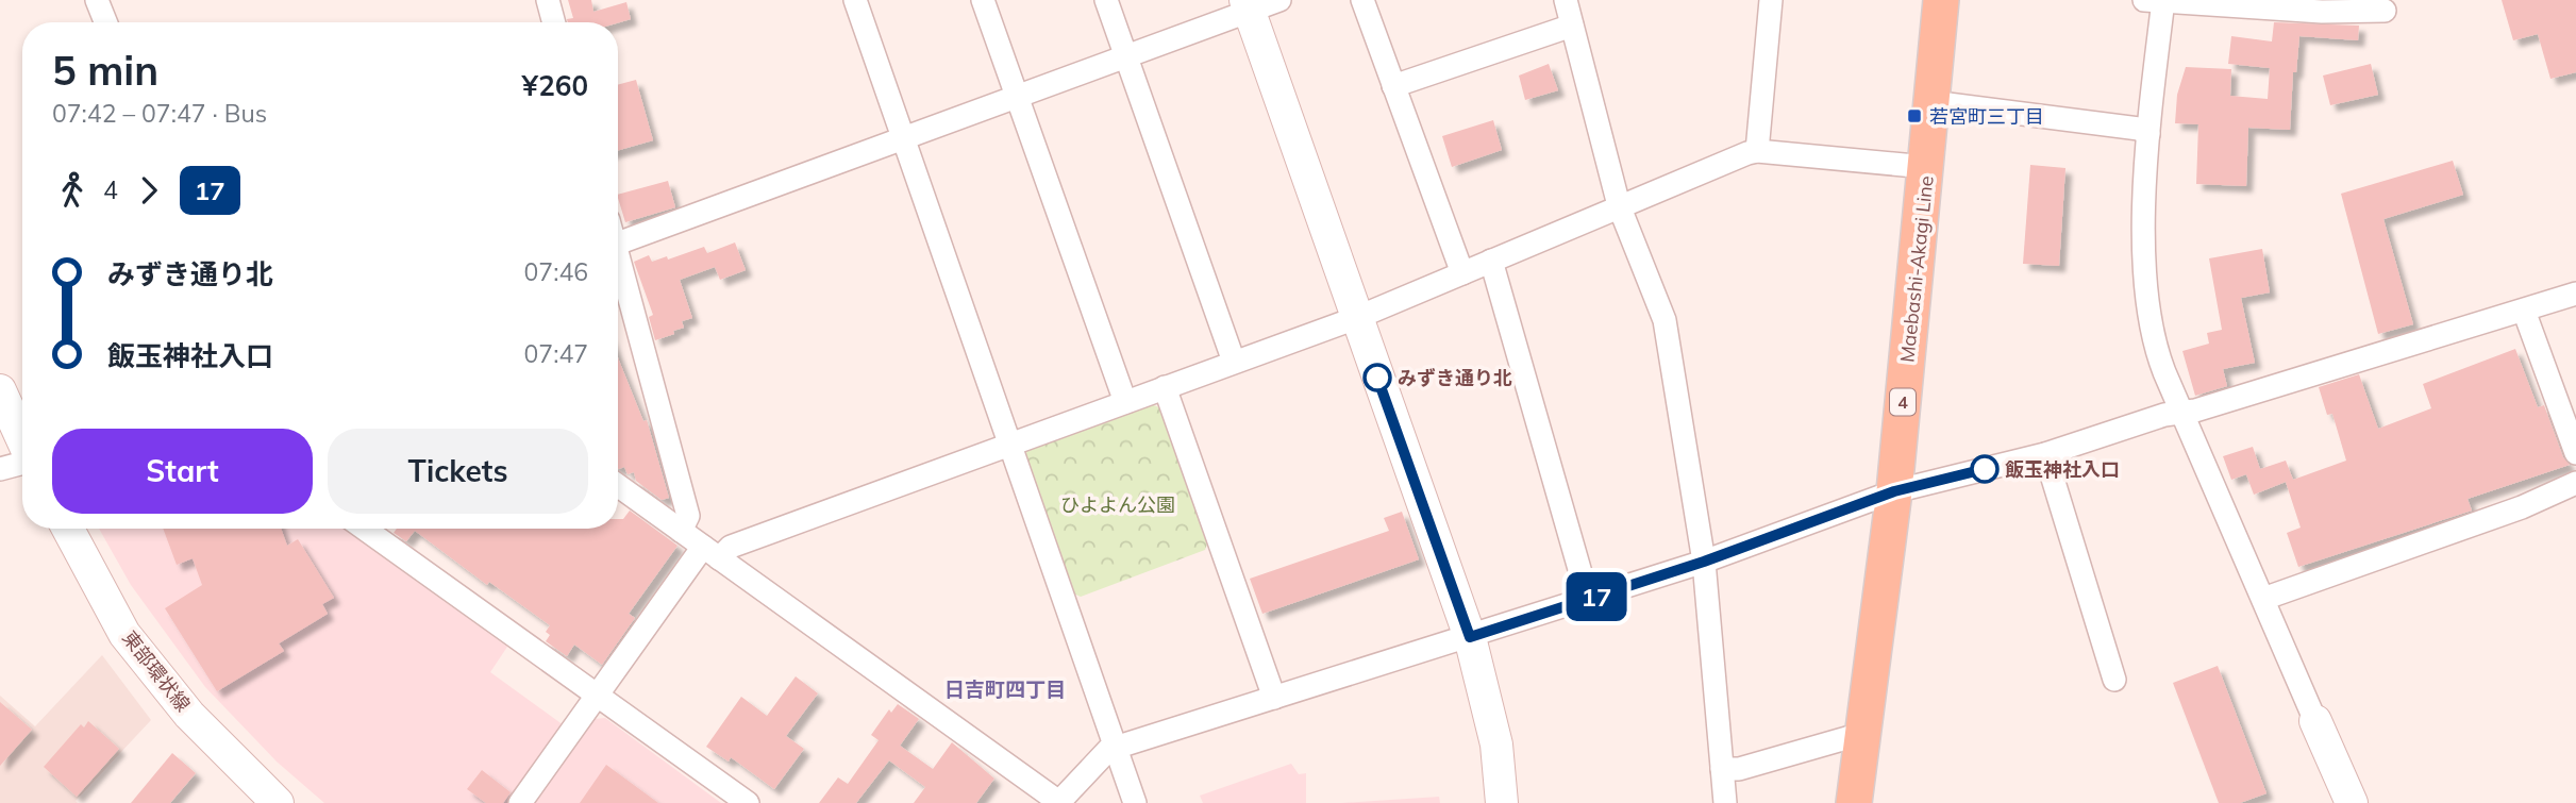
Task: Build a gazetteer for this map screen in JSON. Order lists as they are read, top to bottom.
{
  "streets": {
    "main road": ["Maebashi-Akagi Line", "4"],
    "street": ["東部環状線"]
  },
  "districts": ["日吉町四丁目"],
  "parks": ["ひよよん公園"],
  "places": {
    "transit": ["若宮町三丁目"],
    "other": ["みずき通り北", "飯玉神社入口"]
  },
  "lines": ["bus line 17"],
  "page": {
    "on_map": "17",
    "heading": ["5 min", "07:42 – 07:47 · Bus", "¥260"],
    "legs": ["4", "17"],
    "list": [
      {
        "name": "みずき通り北",
        "value": "07:46"
      },
      {
        "name": "飯玉神社入口",
        "value": "07:47"
      }
    ],
    "buttons": ["Start", "Tickets"]
  }
}
